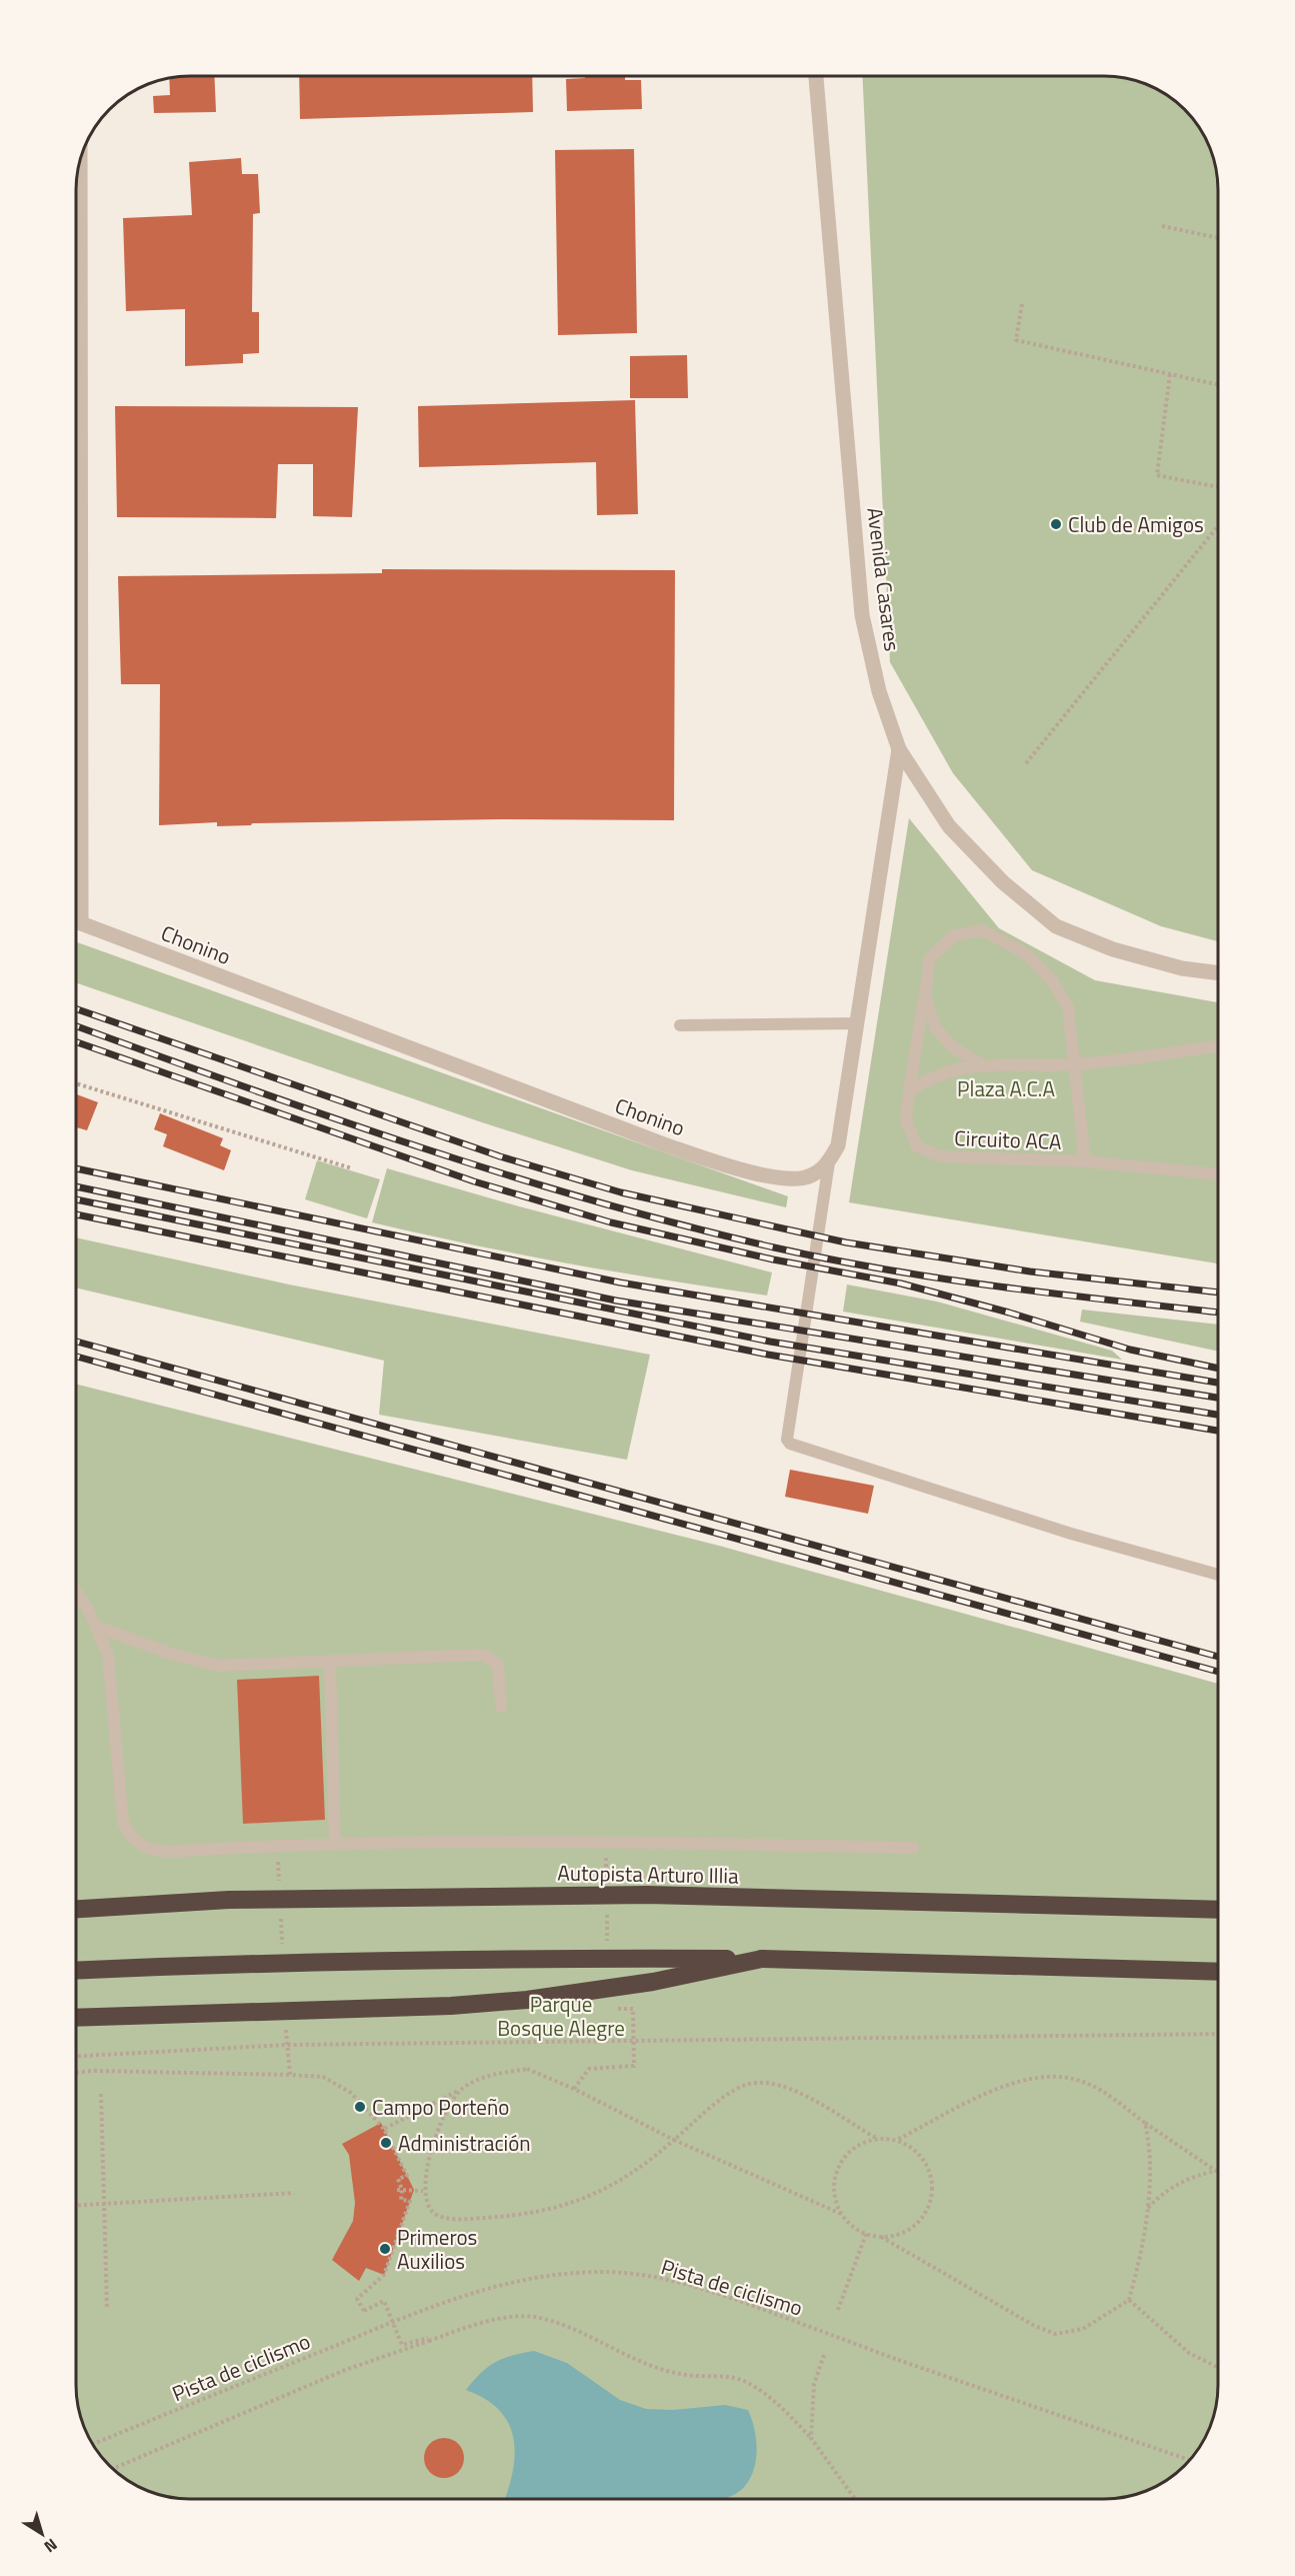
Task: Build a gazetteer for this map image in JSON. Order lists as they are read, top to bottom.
{
  "streets": {
    "highway": ["Autopista Arturo Illia"],
    "street": ["Avenida Casares", "Chonino"],
    "lane": ["Circuito ACA"],
    "path": ["Pista de ciclismo"]
  },
  "parks": ["Plaza A.C.A", "Parque Bosque Alegre"],
  "places": [
    "Club de Amigos",
    "Campo Porteño",
    "Administración",
    "Primeros Auxilios"
  ],
  "north": "bottom right"
}
